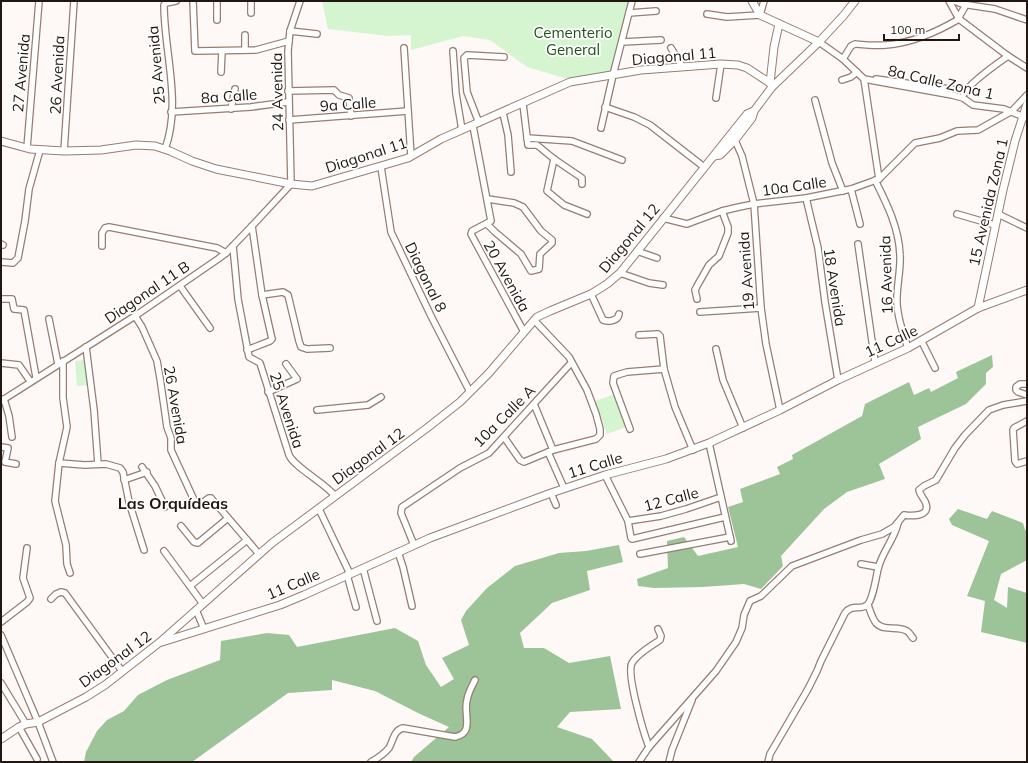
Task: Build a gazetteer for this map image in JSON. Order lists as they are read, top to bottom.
{
  "streets": {
    "street": [
      "Diagonal 11",
      "25 Avenida",
      "27 Avenida",
      "26 Avenida",
      "8a Calle Zona 1",
      "24 Avenida",
      "8a Calle",
      "9a Calle",
      "10a Calle",
      "15 Avenida Zona 1",
      "Diagonal 12",
      "19 Avenida",
      "16 Avenida",
      "20 Avenida",
      "Diagonal 8",
      "18 Avenida",
      "Diagonal 11 B",
      "11 Calle",
      "10a Calle A",
      "12 Calle"
    ]
  },
  "crossings": [
    ["Diagonal 11", "25 Avenida"],
    ["Diagonal 11", "27 Avenida"],
    ["Diagonal 11", "26 Avenida"],
    ["Diagonal 11", "24 Avenida"],
    ["Diagonal 11", "Diagonal 12"],
    ["Diagonal 11", "Diagonal 8"],
    ["Diagonal 11", "Diagonal 11 B"],
    ["25 Avenida", "8a Calle"],
    ["25 Avenida", "Diagonal 12"],
    ["26 Avenida", "Diagonal 12"],
    ["26 Avenida", "Diagonal 11 B"],
    ["8a Calle Zona 1", "10a Calle"],
    ["8a Calle Zona 1", "16 Avenida"],
    ["24 Avenida", "8a Calle"],
    ["24 Avenida", "9a Calle"],
    ["24 Avenida", "Diagonal 11 B"],
    ["10a Calle", "Diagonal 12"],
    ["10a Calle", "19 Avenida"],
    ["10a Calle", "16 Avenida"],
    ["10a Calle", "18 Avenida"],
    ["15 Avenida Zona 1", "11 Calle"],
    ["Diagonal 12", "19 Avenida"],
    ["Diagonal 12", "20 Avenida"],
    ["Diagonal 12", "Diagonal 8"],
    ["Diagonal 12", "11 Calle"],
    ["19 Avenida", "11 Calle"],
    ["16 Avenida", "11 Calle"],
    ["18 Avenida", "11 Calle"],
    ["11 Calle", "10a Calle A"]
  ],
  "districts": ["Las Orquídeas"],
  "parks": ["Cementerio General"],
  "scale_bar": "100 m"
}
